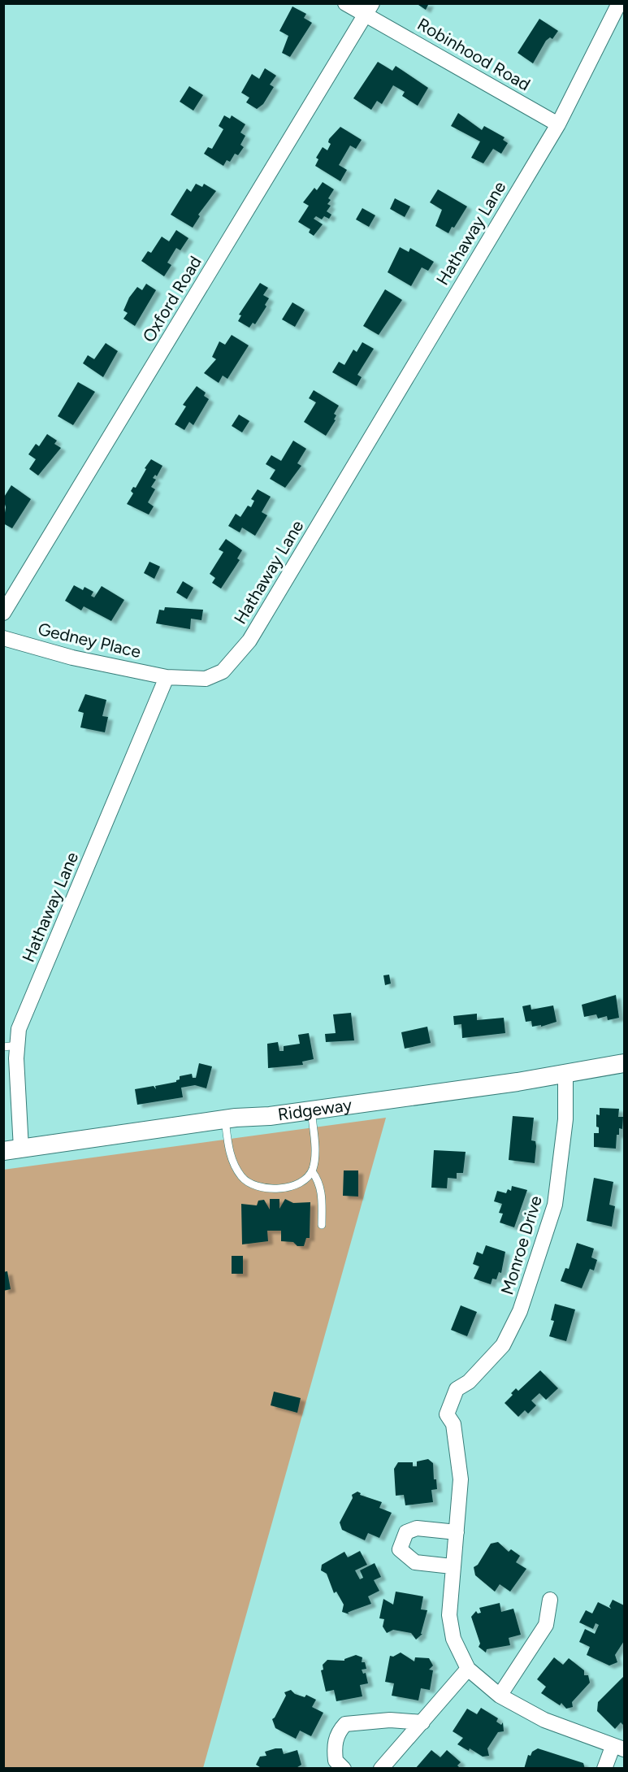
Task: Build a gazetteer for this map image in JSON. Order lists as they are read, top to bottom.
{
  "streets": {
    "street": [
      "Robinhood Road",
      "Hathaway Lane",
      "Oxford Road",
      "Gedney Place",
      "Ridgeway",
      "Monroe Drive"
    ]
  },
  "crossings": [
    ["Robinhood Road", "Hathaway Lane"],
    ["Robinhood Road", "Oxford Road"],
    ["Hathaway Lane", "Gedney Place"],
    ["Hathaway Lane", "Ridgeway"],
    ["Ridgeway", "Monroe Drive"]
  ]
}
